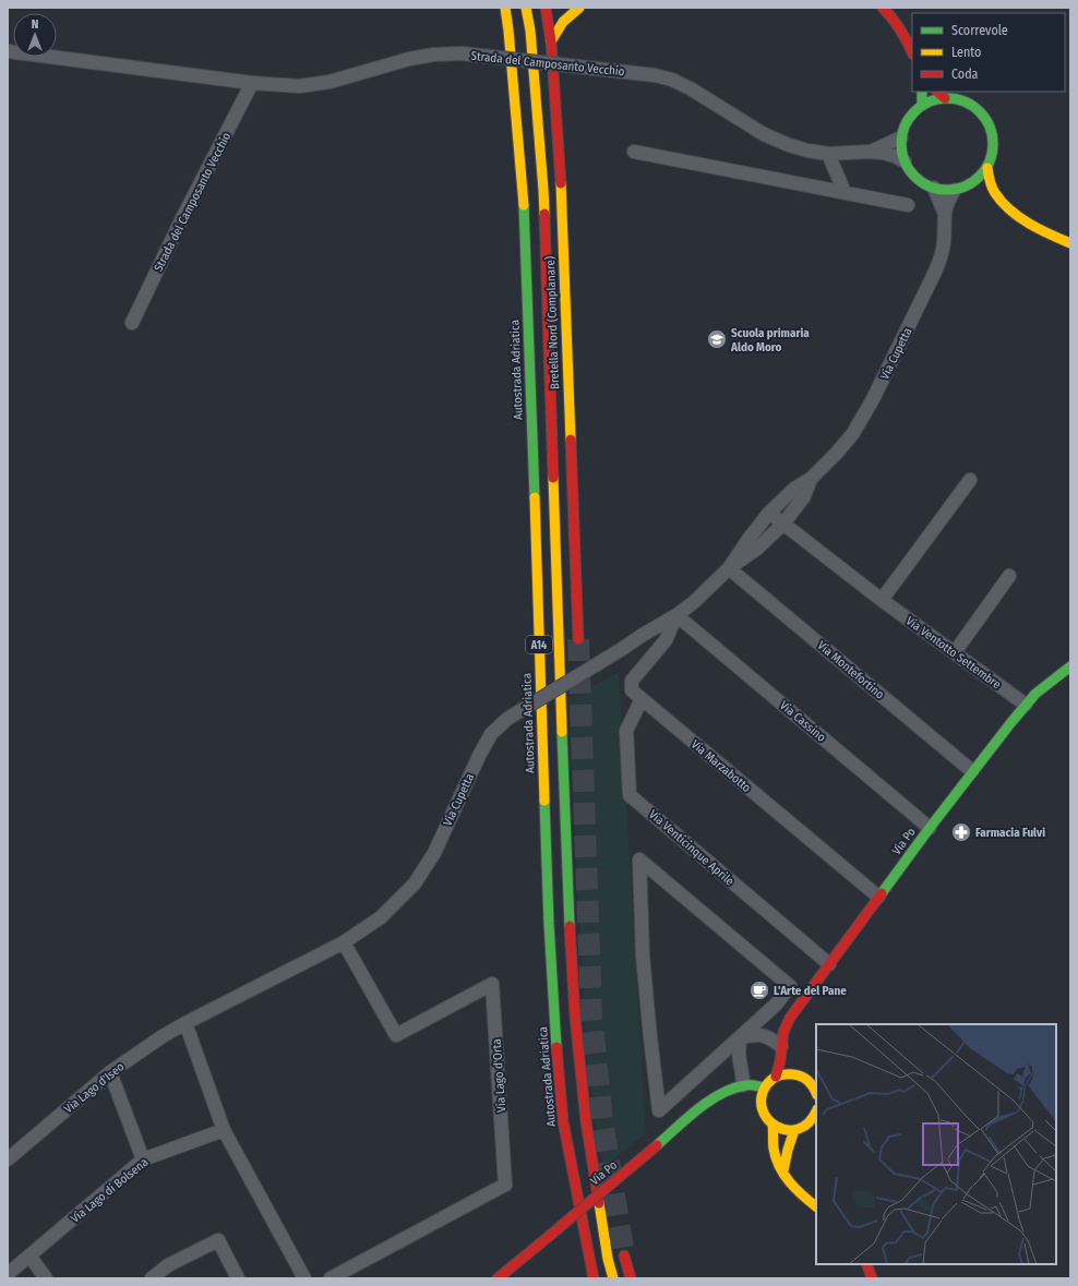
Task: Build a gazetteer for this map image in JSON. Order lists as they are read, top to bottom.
{
  "streets": {
    "main road": [
      "Bretella Nord (Complanare)",
      "Autostrada Adriatica",
      "A14",
      "Via Po"
    ],
    "street": [
      "Strada del Camposanto Vecchio",
      "Via Cupetta",
      "Via Ventotto Settembre",
      "Via Montefortino",
      "Via Cassino",
      "Via Marzabotto",
      "Via Venticinque Aprile",
      "Via Lago d'Orta",
      "Via Lago d'Iseo",
      "Via Lago di Bolsena"
    ]
  },
  "crossings": [
    ["Strada del Camposanto Vecchio", "Via Cupetta"],
    ["Via Cupetta", "Via Ventotto Settembre"],
    ["Via Cupetta", "Via Montefortino"],
    ["Via Cupetta", "Via Cassino"],
    ["Via Cupetta", "Via Marzabotto"],
    ["Via Cupetta", "Via Lago d'Orta"],
    ["Via Cupetta", "Via Lago d'Iseo"],
    ["Via Ventotto Settembre", "Via Po"],
    ["Via Montefortino", "Via Po"],
    ["Via Cassino", "Via Marzabotto"],
    ["Via Cassino", "Via Po"],
    ["Via Marzabotto", "Via Po"],
    ["Via Marzabotto", "Via Venticinque Aprile"],
    ["Via Po", "Via Venticinque Aprile"]
  ],
  "places": {
    "school or university": ["Scuola primaria Aldo Moro"],
    "pharmacy": ["Farmacia Fulvi"],
    "cafe": ["L'Arte del Pane"]
  },
  "legend": ["Scorrevole", "Lento", "Coda"],
  "north": "top"
}
